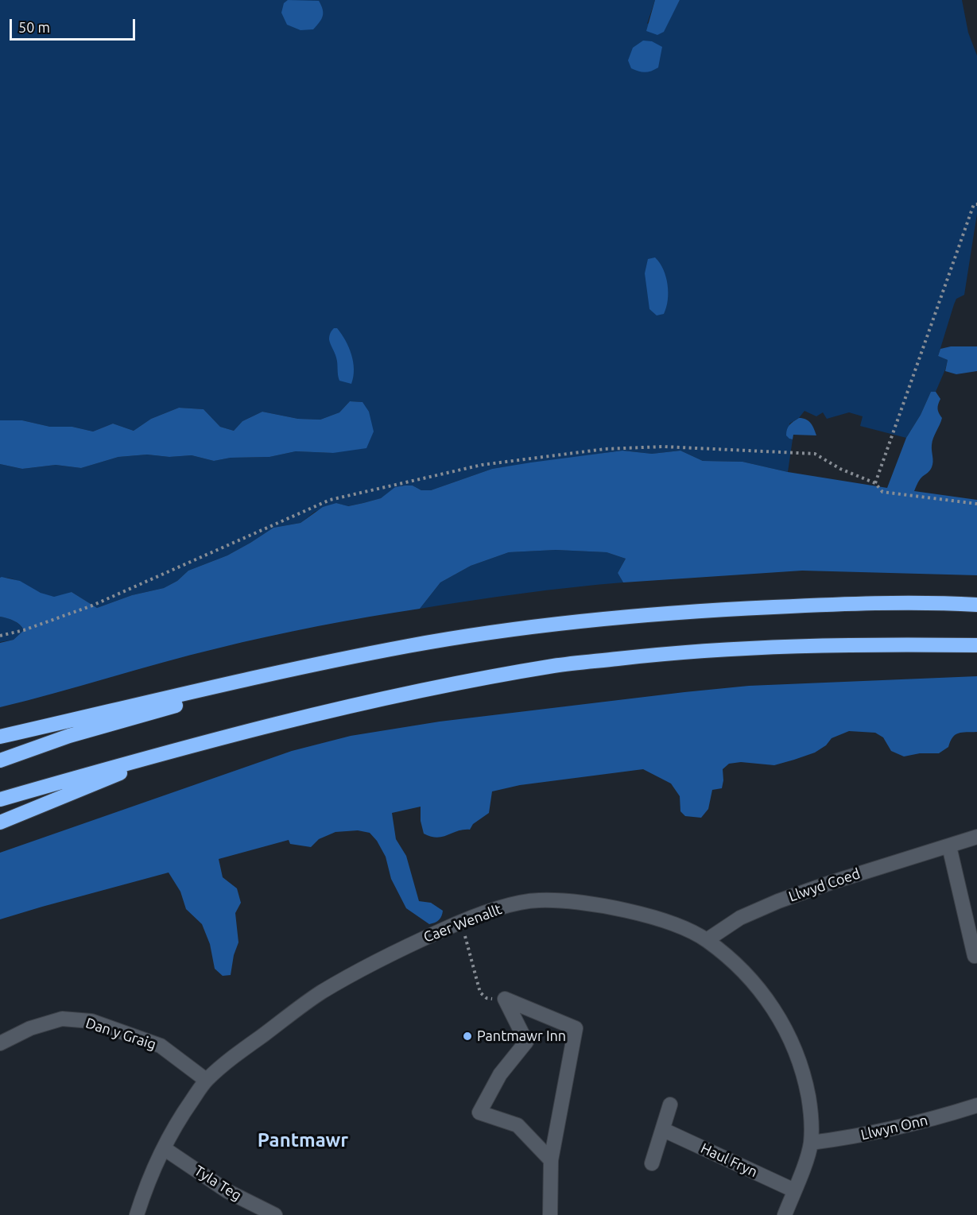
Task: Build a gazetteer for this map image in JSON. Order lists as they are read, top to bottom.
{
  "streets": {
    "street": [
      "Llwyd Coed",
      "Caer Wenallt",
      "Dan y Graig",
      "Llwyn Onn",
      "Haul Fryn",
      "Tyla Teg"
    ]
  },
  "crossings": [
    ["Llwyd Coed", "Caer Wenallt"],
    ["Caer Wenallt", "Dan y Graig"],
    ["Caer Wenallt", "Llwyn Onn"],
    ["Caer Wenallt", "Haul Fryn"],
    ["Caer Wenallt", "Tyla Teg"]
  ],
  "districts": ["Pantmawr"],
  "places": ["Pantmawr Inn"],
  "scale_bar": "50 m"
}
